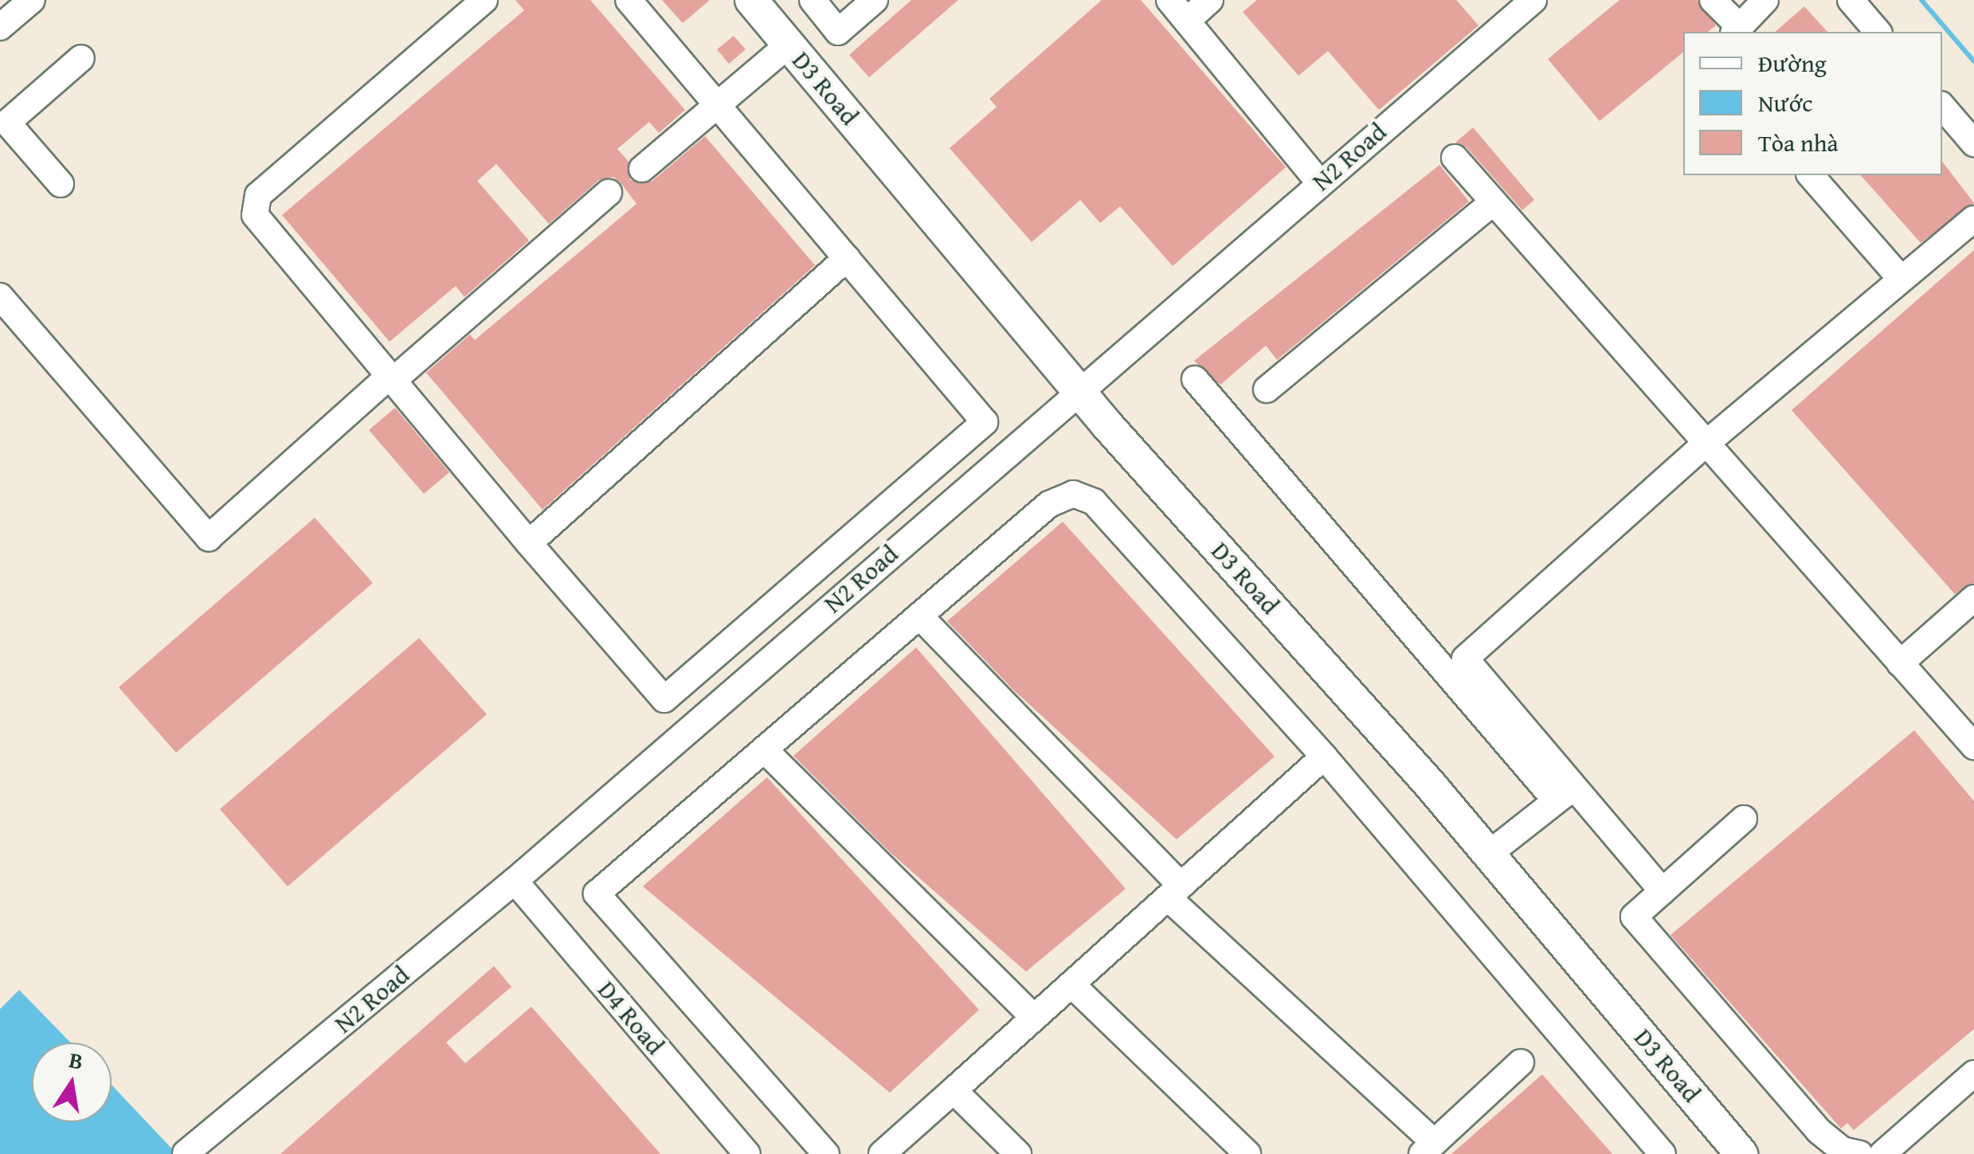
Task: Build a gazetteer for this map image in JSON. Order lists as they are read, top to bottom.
{
  "streets": {
    "main road": ["D3 Road"],
    "street": ["N2 Road", "D4 Road"]
  },
  "crossings": [
    ["D3 Road", "N2 Road"],
    ["N2 Road", "D4 Road"]
  ],
  "legend": ["Đường", "Nước", "Tòa nhà"],
  "north": "top"
}
